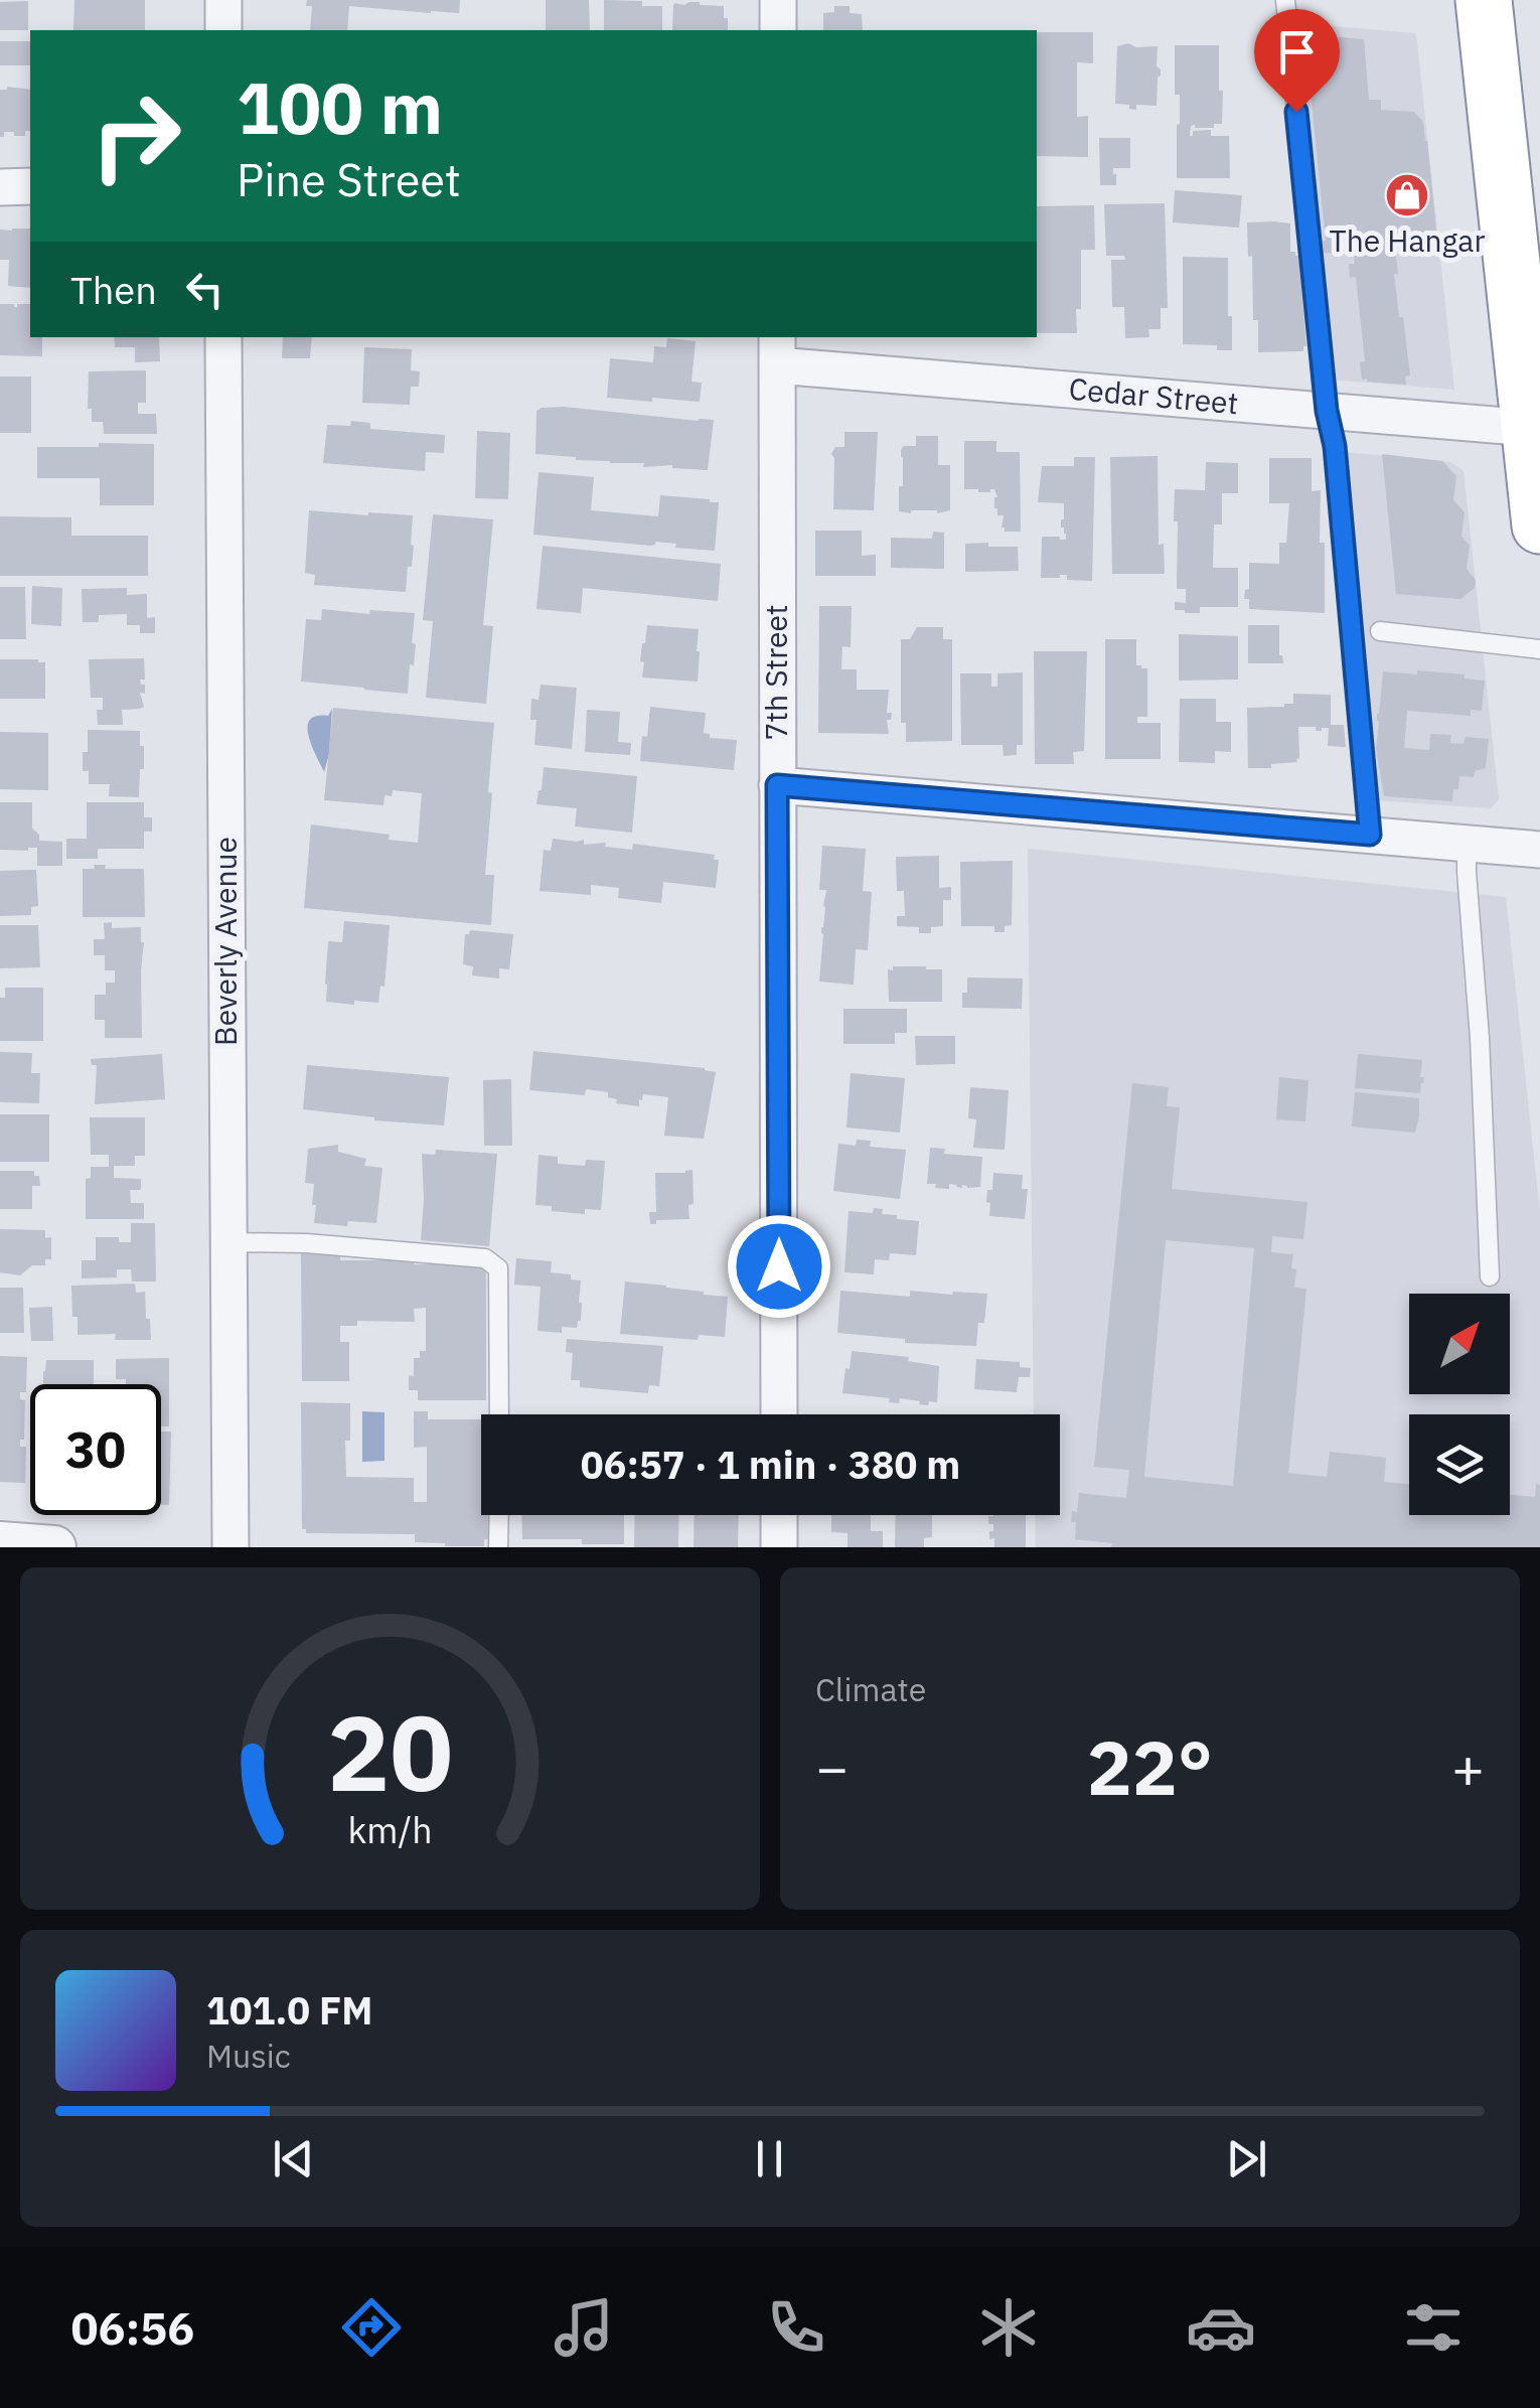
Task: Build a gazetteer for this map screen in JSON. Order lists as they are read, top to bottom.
{
  "streets": {
    "street": ["Cedar Street", "7th Street", "Beverly Avenue"]
  },
  "crossings": [
    ["Cedar Street", "7th Street"]
  ],
  "places": {
    "shop": ["The Hangar"]
  },
  "north": "top right",
  "page": {
    "turn": ["100 m", "Pine Street"],
    "then": "Then",
    "limit": "30",
    "trip": "06:57 · 1 min · 380 m",
    "tile": "Climate",
    "heat": ["−", "22°", "+"],
    "song": ["101.0 FM", "Music"],
    "tabs": "06:56",
    "gauge": ["20", "km/h"]
  }
}
